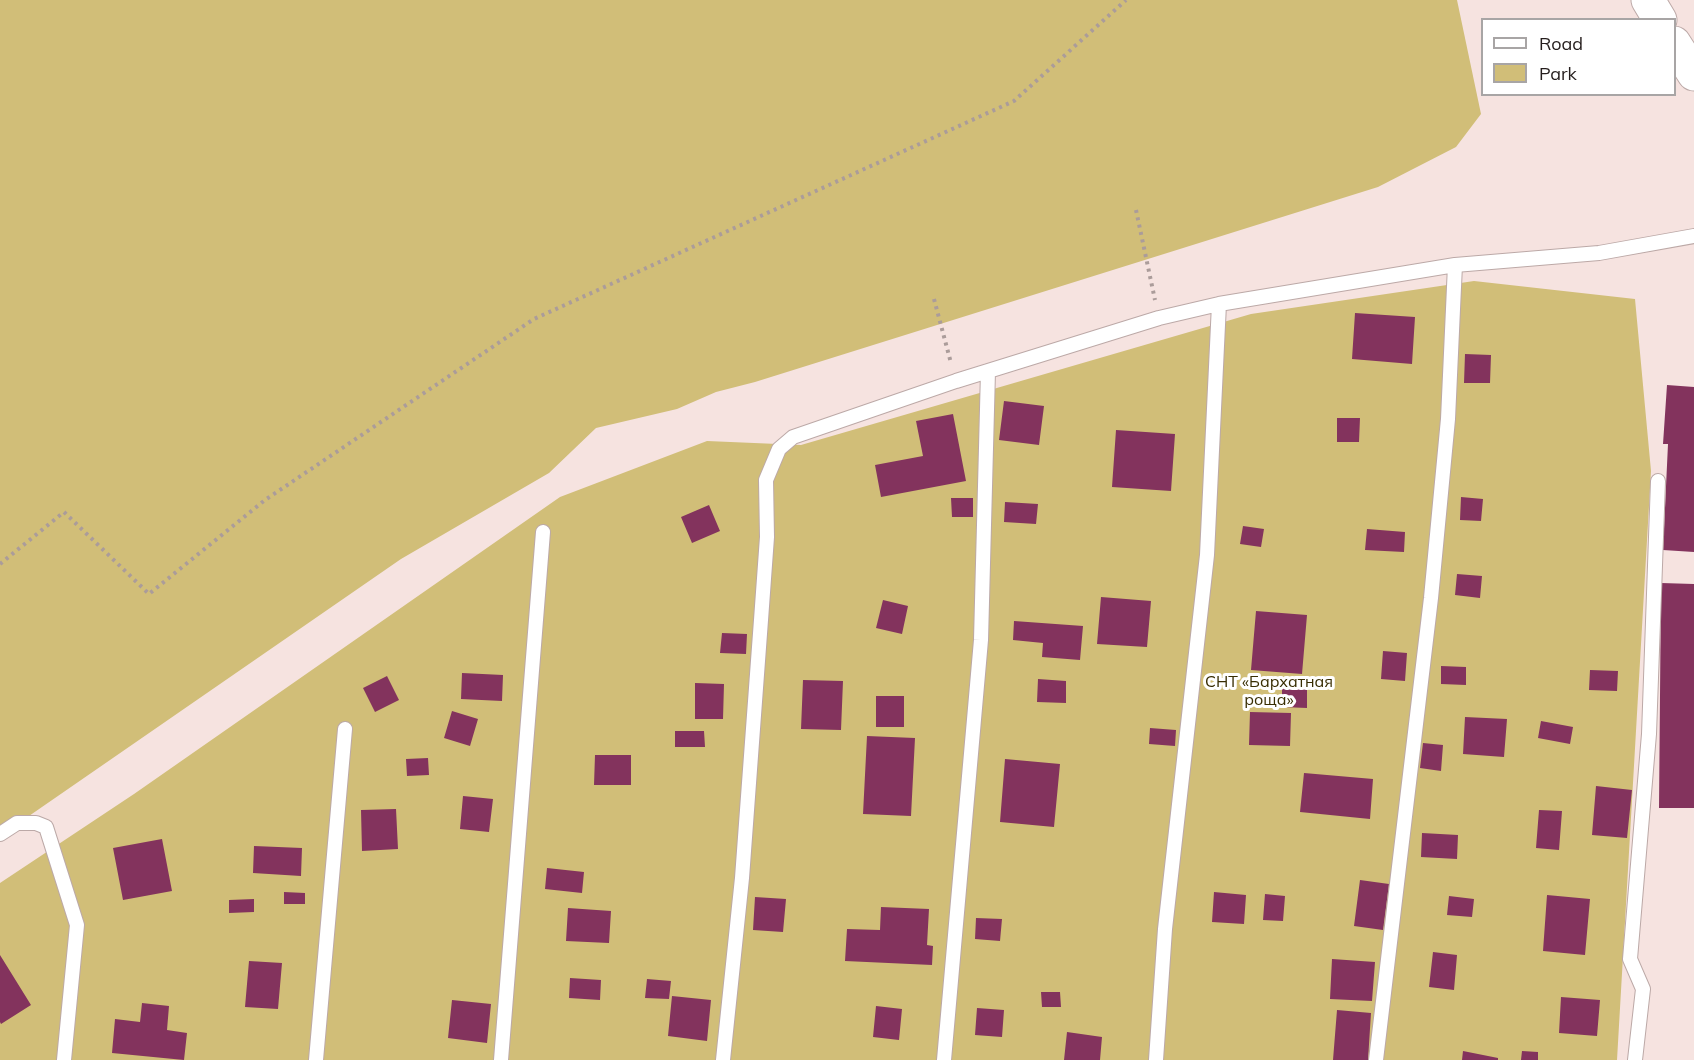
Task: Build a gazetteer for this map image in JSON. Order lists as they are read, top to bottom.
{
  "parks": ["СНТ «Бархатная роща»"],
  "legend": ["Road", "Park"]
}
